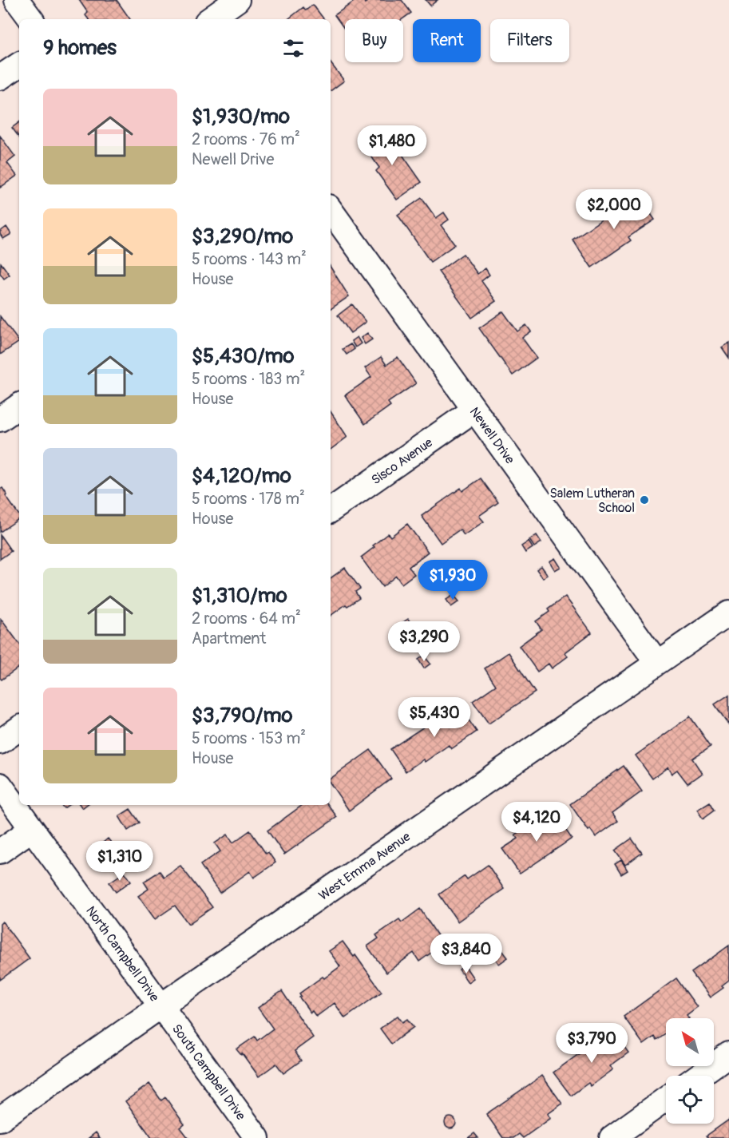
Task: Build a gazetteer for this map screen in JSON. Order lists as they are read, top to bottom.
{
  "streets": {
    "street": [
      "Newell Drive",
      "Sisco Avenue",
      "West Emma Avenue",
      "North Campbell Drive",
      "South Campbell Drive"
    ]
  },
  "crossings": [
    ["Newell Drive", "Sisco Avenue"],
    ["Newell Drive", "West Emma Avenue"],
    ["West Emma Avenue", "North Campbell Drive"],
    ["West Emma Avenue", "South Campbell Drive"],
    ["North Campbell Drive", "South Campbell Drive"]
  ],
  "places": ["Salem Lutheran School"],
  "north": "top left",
  "page": {
    "chip": ["Buy", "Rent", "Filters"],
    "heading": "9 homes",
    "list": [
      {
        "name": "$1,930/mo",
        "note": "2 rooms · 76 m² · Newell Drive"
      },
      {
        "name": "$3,290/mo",
        "note": "5 rooms · 143 m² · House"
      },
      {
        "name": "$5,430/mo",
        "note": "5 rooms · 183 m² · House"
      },
      {
        "name": "$4,120/mo",
        "note": "5 rooms · 178 m² · House"
      },
      {
        "name": "$1,310/mo",
        "note": "2 rooms · 64 m² · Apartment"
      },
      {
        "name": "$3,790/mo",
        "note": "5 rooms · 153 m² · House"
      }
    ],
    "price": [
      "$1,480",
      "$2,000",
      "$1,930",
      "$3,290",
      "$5,430",
      "$4,120",
      "$1,310",
      "$3,840",
      "$3,790"
    ]
  }
}
